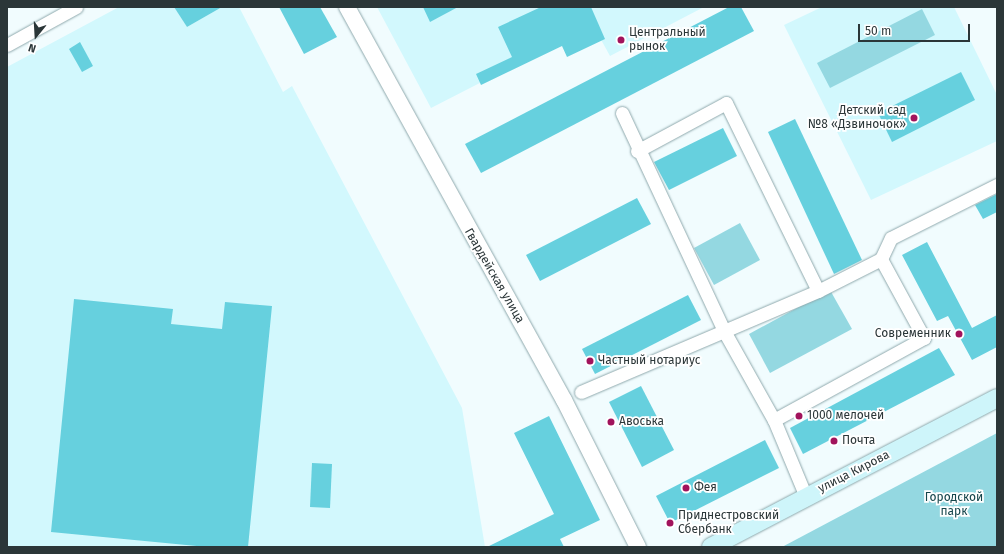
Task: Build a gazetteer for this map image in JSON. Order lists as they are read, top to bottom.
{
  "streets": {
    "main road": ["улица Кирова"],
    "street": ["Гвардейская улица"]
  },
  "parks": ["Городской парк"],
  "places": [
    "Центральный рынок",
    "Детский сад №8 «Дзвиночок»",
    "Современник",
    "Частный нотариус",
    "1000 мелочей",
    "Авоська",
    "Почта",
    "Фея",
    "Приднестровский Сбербанк"
  ],
  "scale_bar": "50 m",
  "north": "bottom"
}
